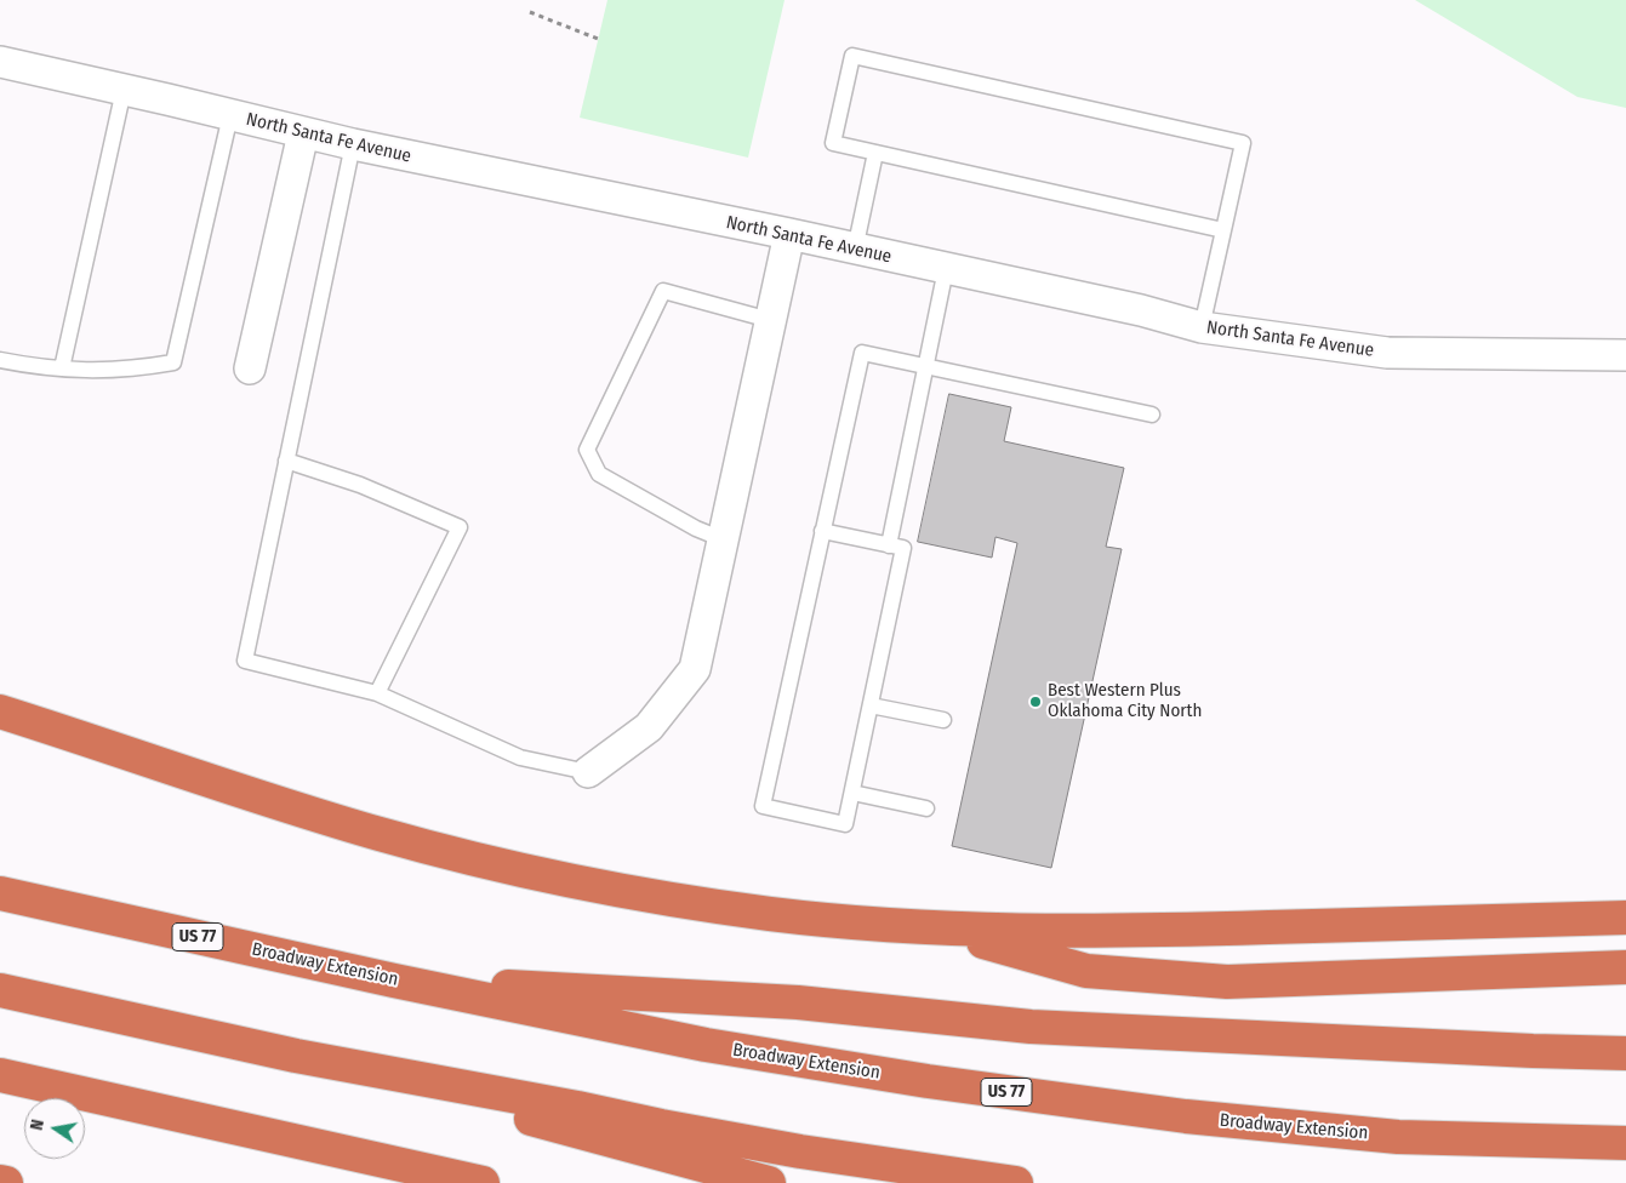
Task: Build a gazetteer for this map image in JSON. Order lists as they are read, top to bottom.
{
  "streets": {
    "highway": ["US 77", "Broadway Extension"],
    "street": ["North Santa Fe Avenue"]
  },
  "places": ["Best Western Plus Oklahoma City North"],
  "north": "left"
}
